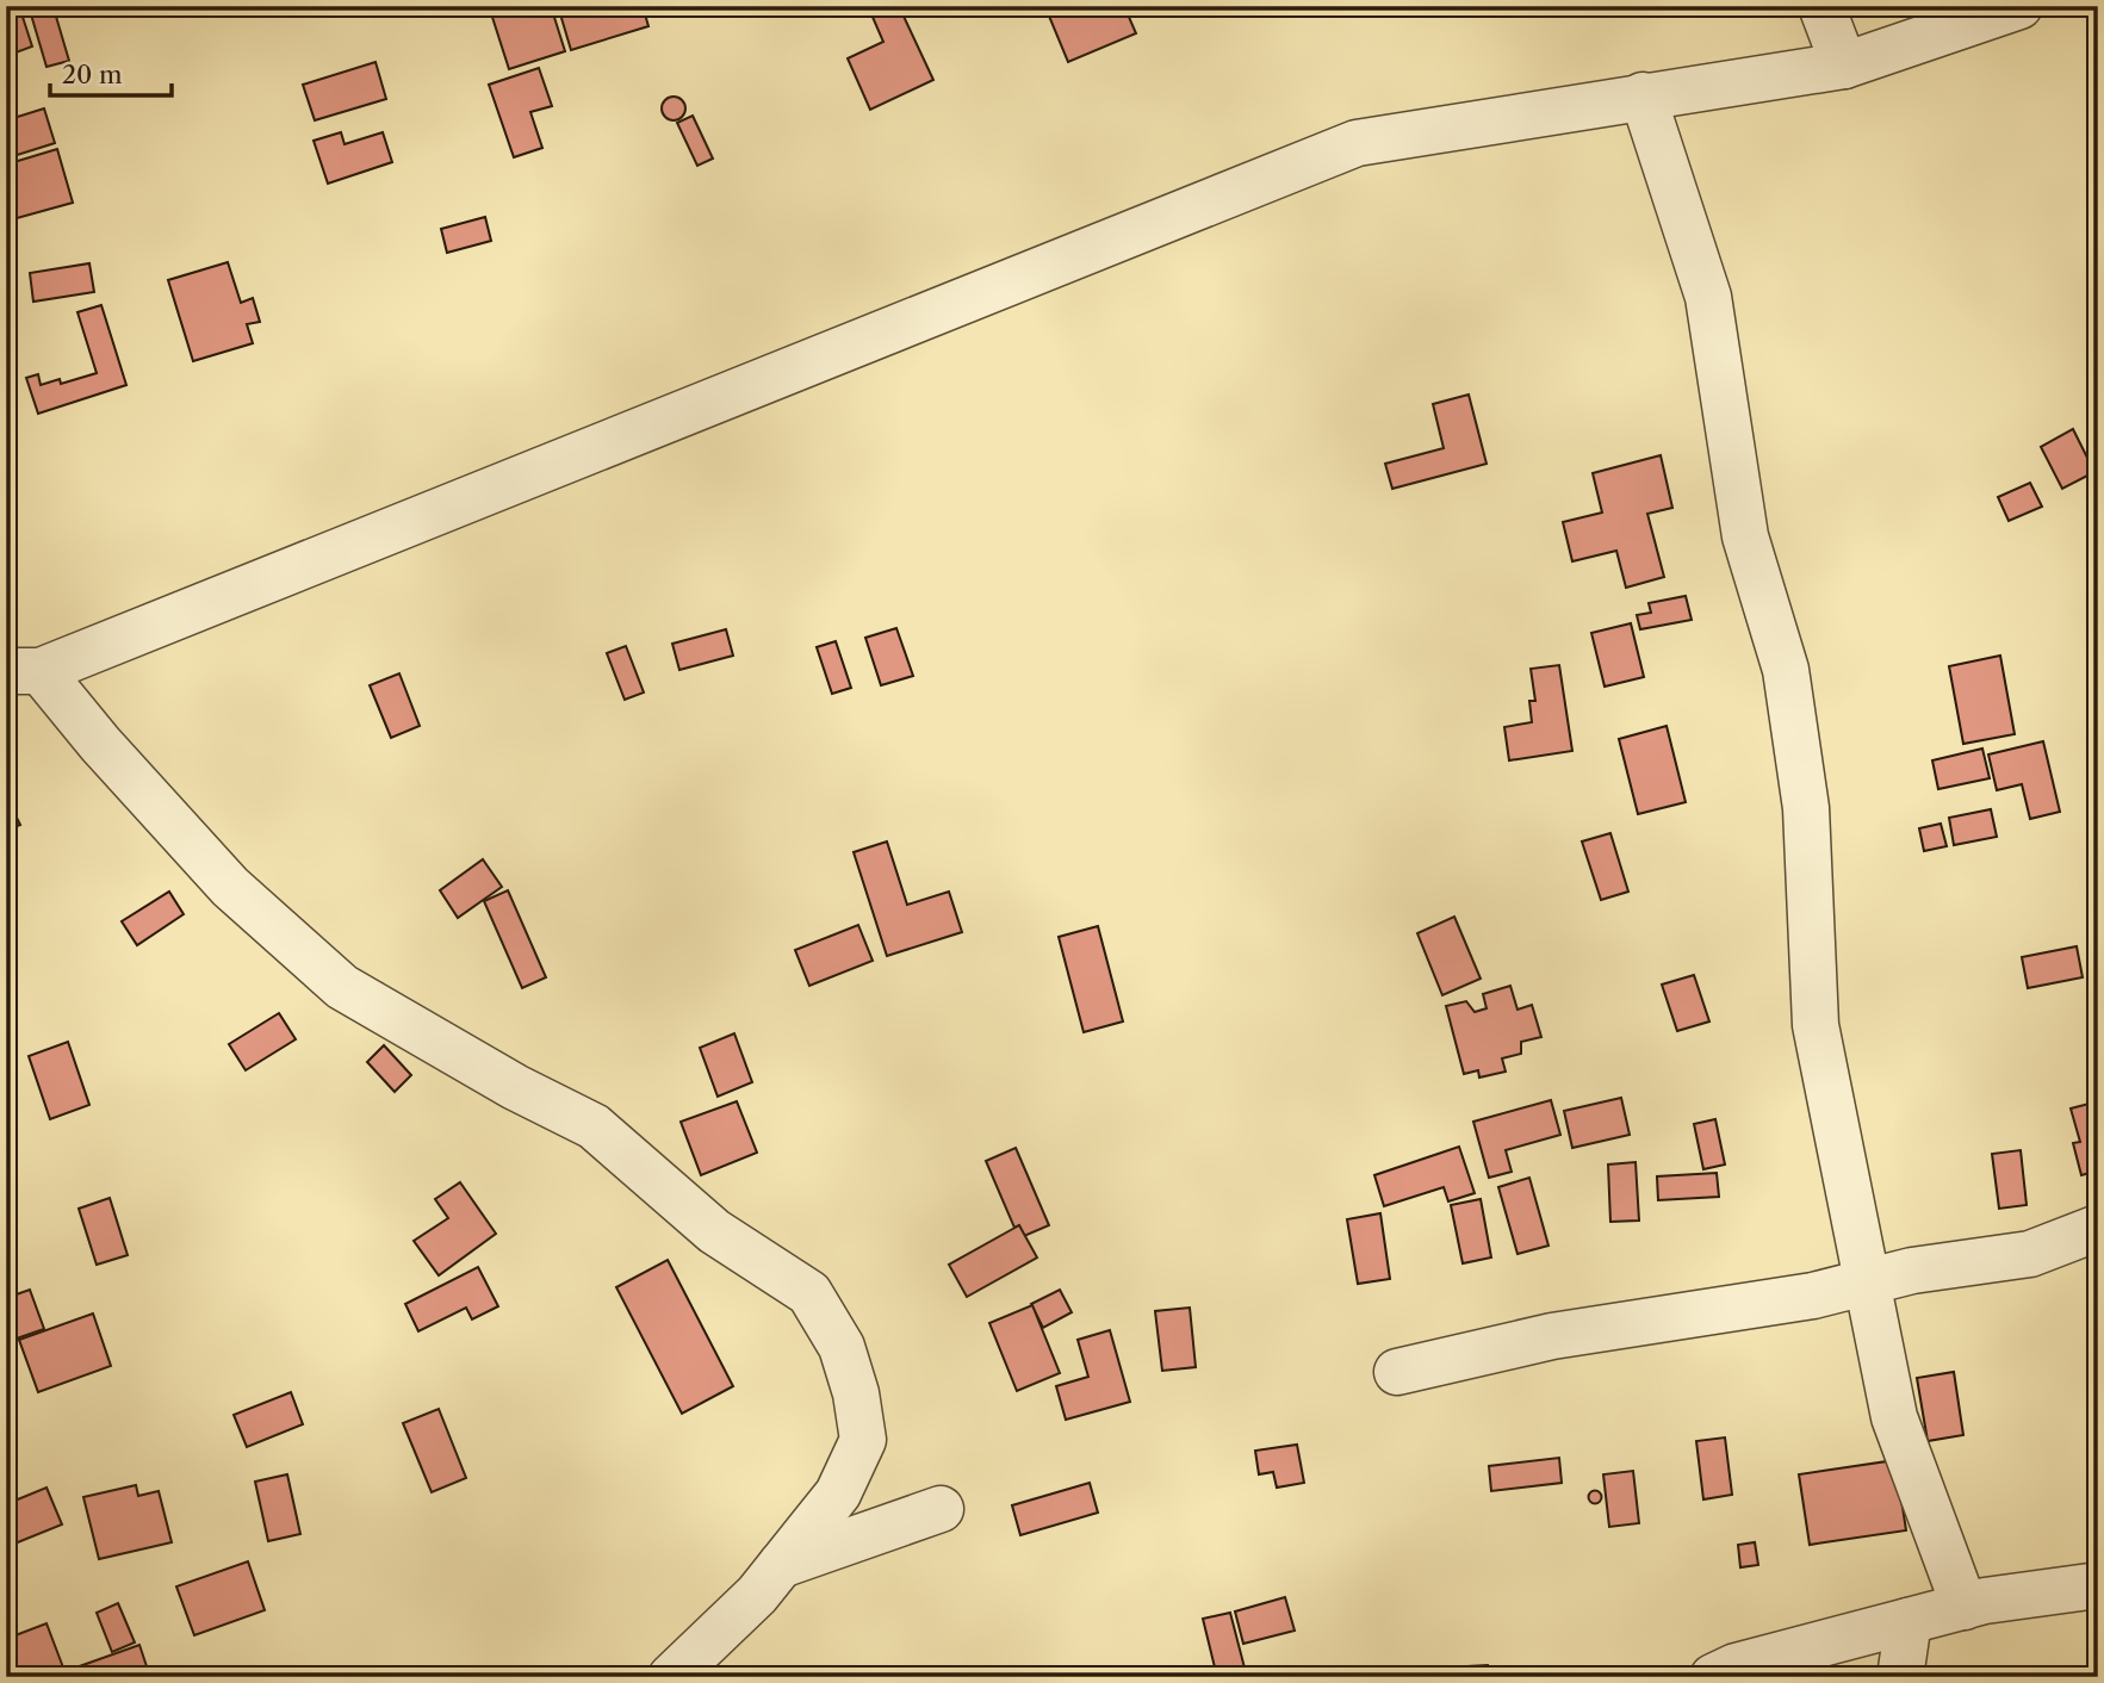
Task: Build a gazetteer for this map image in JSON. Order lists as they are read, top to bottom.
{
  "scale_bar": "20 m"
}
